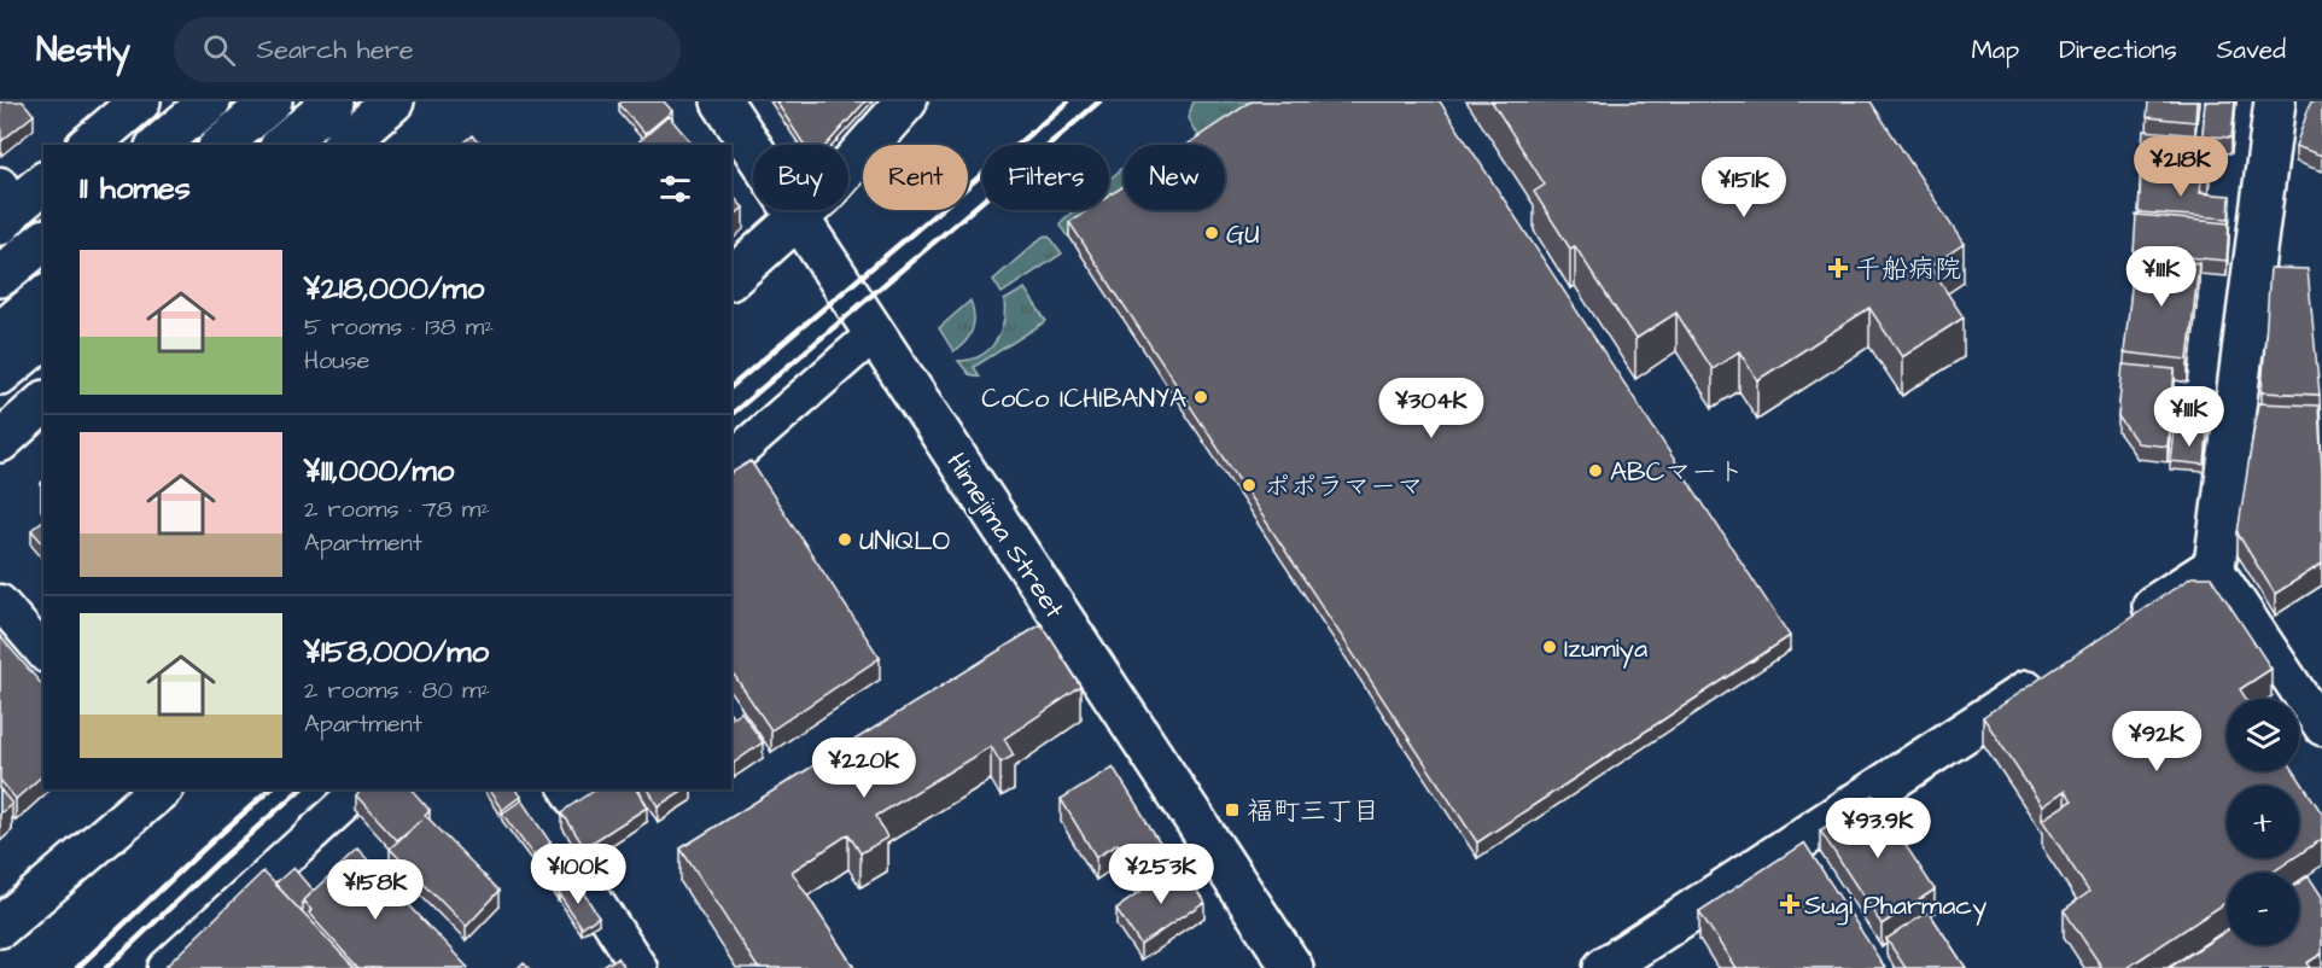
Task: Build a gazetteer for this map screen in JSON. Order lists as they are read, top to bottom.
{
  "streets": {
    "main road": ["Himejima Street"]
  },
  "places": {
    "other": [
      "GU",
      "CoCo ICHIBANYA",
      "ABCマート",
      "ポポラマーマ",
      "UNIQLO",
      "Izumiya"
    ],
    "health": ["千船病院", "Sugi Pharmacy"],
    "transit": ["福町三丁目"]
  },
  "page": {
    "header": "Nestly",
    "search": "Search here",
    "nav": ["Map", "Directions", "Saved"],
    "price": [
      "¥218K",
      "¥151K",
      "¥111K",
      "¥304K",
      "¥111K",
      "¥92K",
      "¥220K",
      "¥93.9K",
      "¥100K",
      "¥253K",
      "¥158K"
    ],
    "chip": [
      "Buy",
      "Rent",
      "Filters",
      "New"
    ],
    "heading": "11 homes",
    "list": [
      {
        "name": "¥218,000/mo",
        "note": "5 rooms · 138 m² · House"
      },
      {
        "name": "¥111,000/mo",
        "note": "2 rooms · 78 m² · Apartment"
      },
      {
        "name": "¥158,000/mo",
        "note": "2 rooms · 80 m² · Apartment"
      }
    ],
    "map_buttons": ["+", "−"]
  }
}
